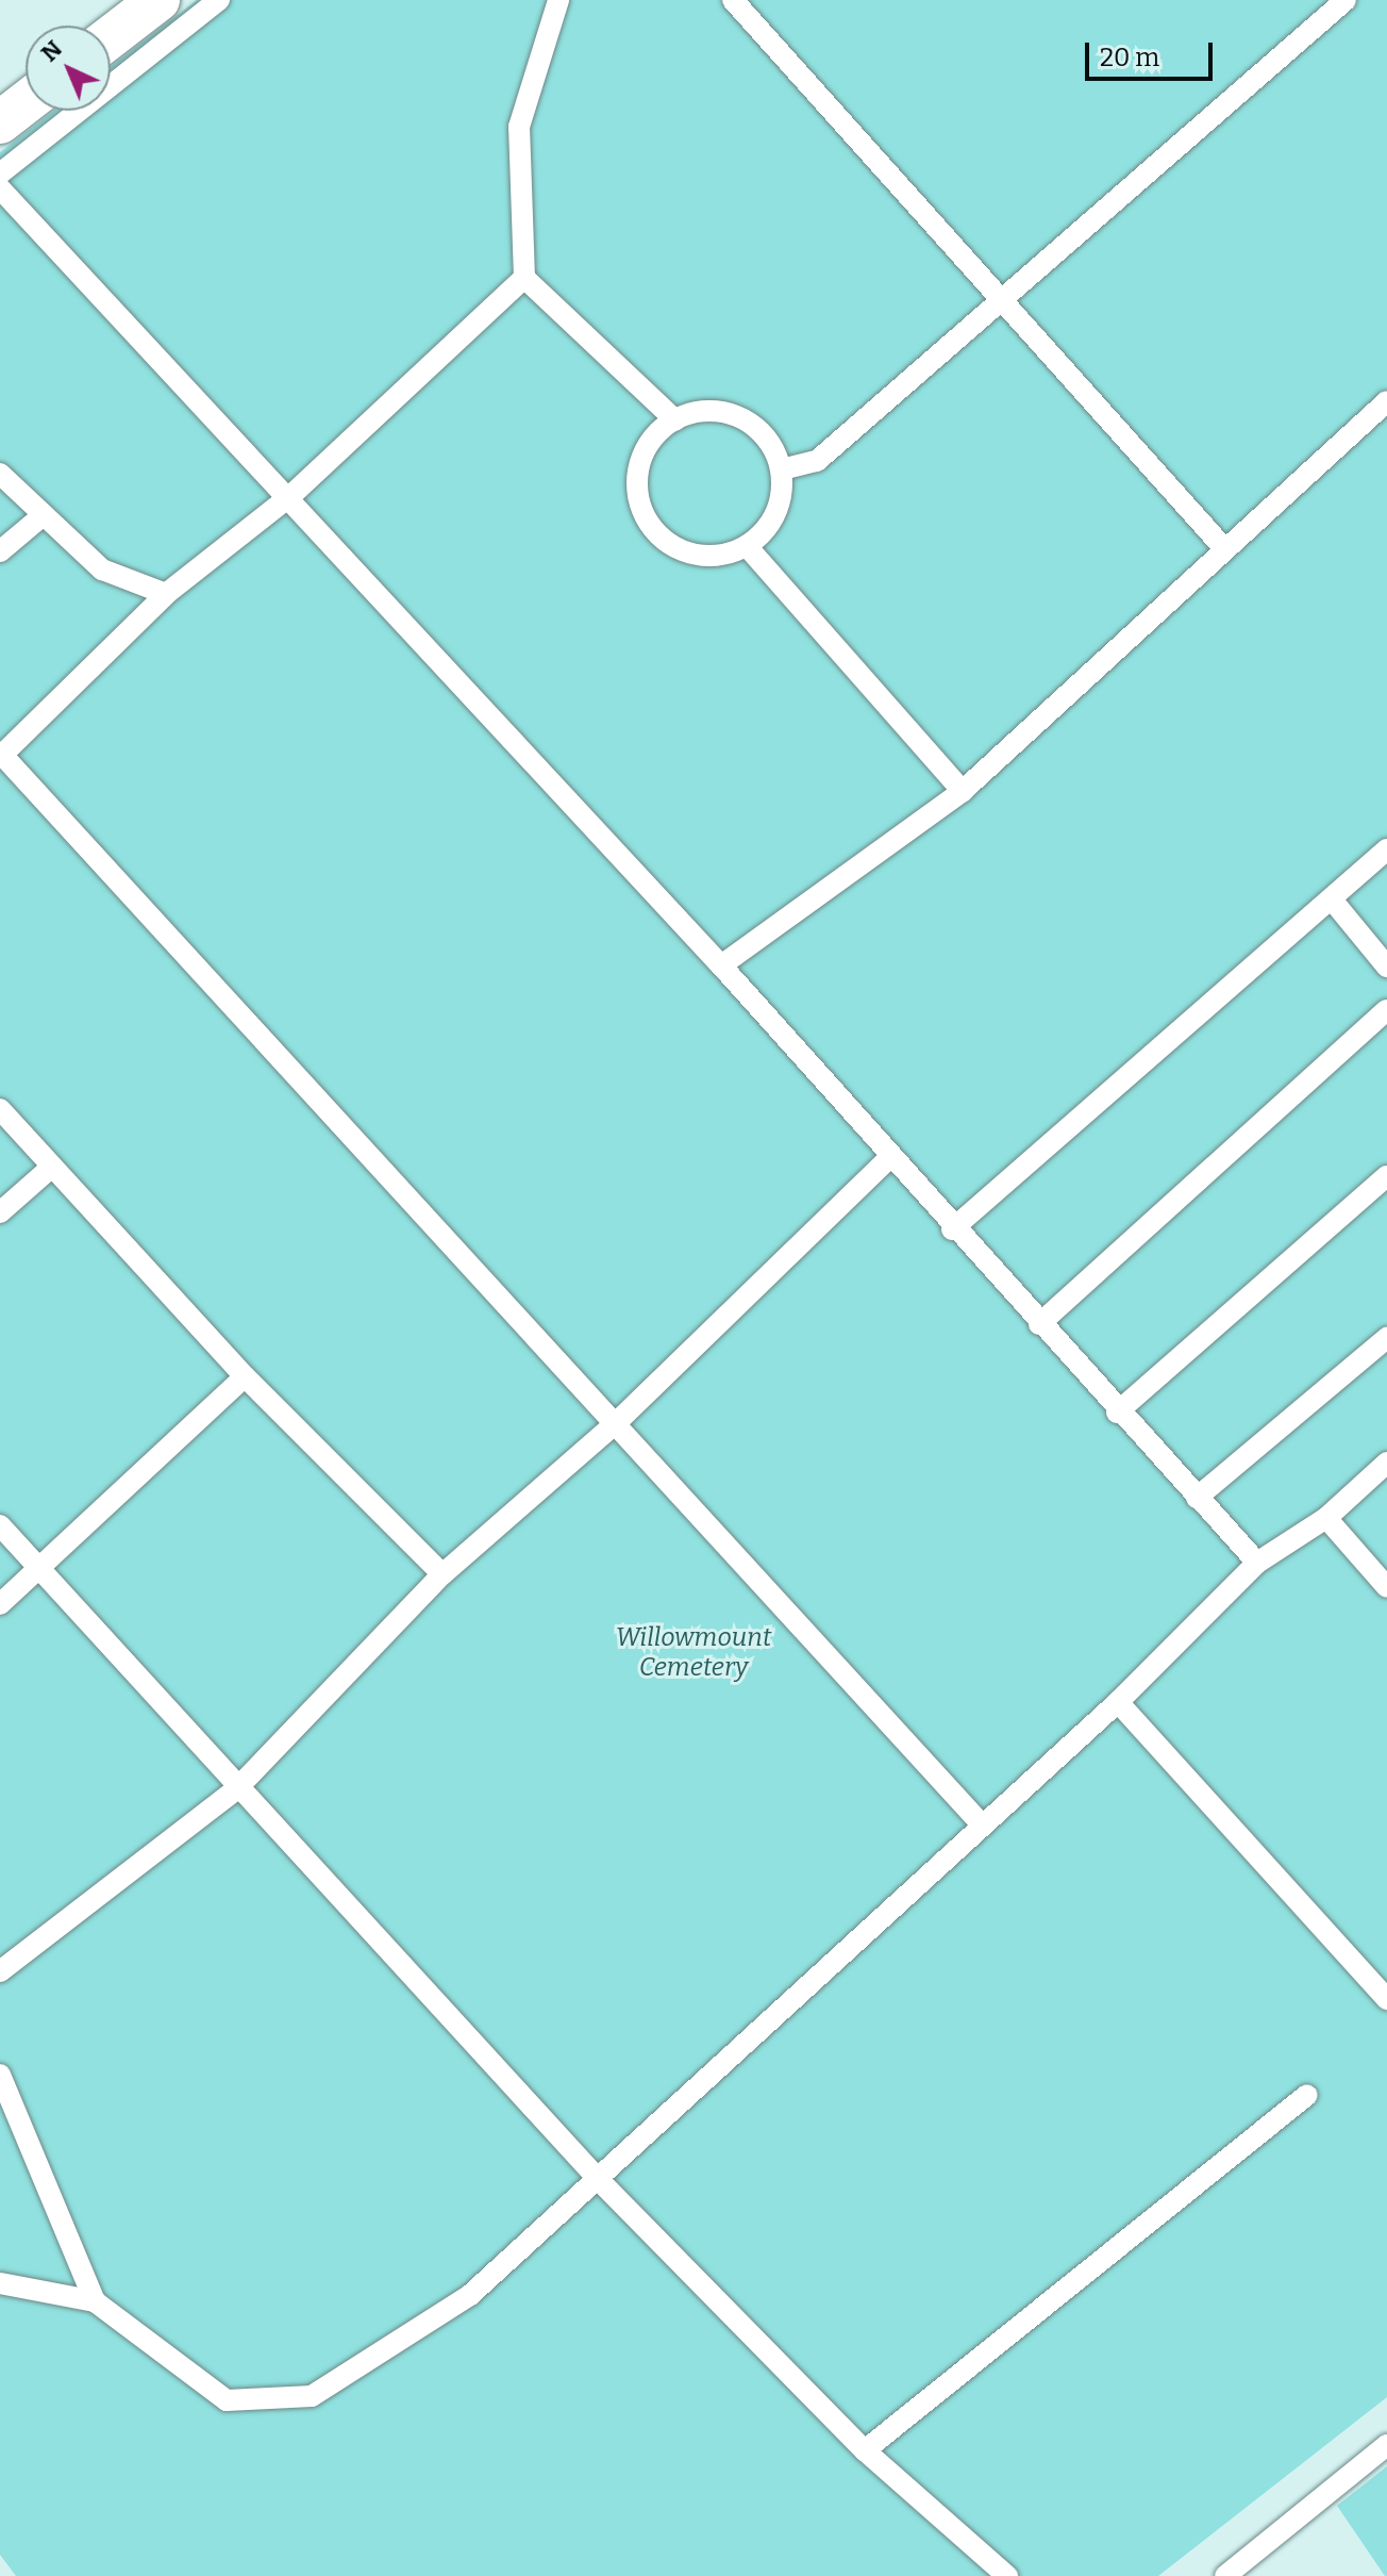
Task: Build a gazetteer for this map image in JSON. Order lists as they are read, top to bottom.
{
  "parks": ["Willowmount Cemetery"],
  "scale_bar": "20 m",
  "north": "top left"
}
